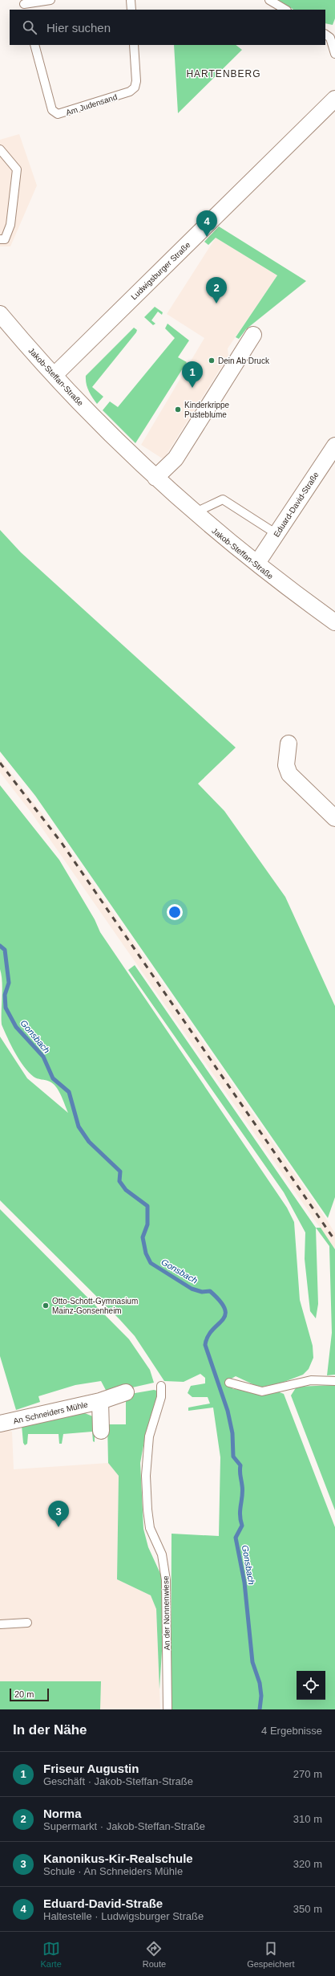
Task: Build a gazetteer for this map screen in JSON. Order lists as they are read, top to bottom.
{
  "streets": {
    "street": [
      "Ludwigsburger Straße",
      "Jakob-Steffan-Straße",
      "Eduard-David-Straße",
      "An Schneiders Mühle"
    ],
    "lane": ["Am Judensand", "An der Nonnenwiese"]
  },
  "crossings": [
    ["Ludwigsburger Straße", "Jakob-Steffan-Straße"],
    ["Jakob-Steffan-Straße", "Eduard-David-Straße"]
  ],
  "districts": ["HARTENBERG"],
  "water": ["Gonsbach"],
  "places": ["Dein Ab Druck", "Kinderkrippe Pusteblume", "Otto-Schott-Gymnasium Mainz-Gonsenheim"],
  "scale_bar": "20 m",
  "page": {
    "search": "Hier suchen",
    "pins": [
      "4",
      "2",
      "1",
      "3"
    ],
    "scale": "20 m",
    "heading": ["In der Nähe", "4 Ergebnisse"],
    "list": [
      {
        "mark": "1",
        "name": "Friseur Augustin",
        "note": "Geschäft · Jakob-Steffan-Straße",
        "value": "270 m"
      },
      {
        "mark": "2",
        "name": "Norma",
        "note": "Supermarkt · Jakob-Steffan-Straße",
        "value": "310 m"
      },
      {
        "mark": "3",
        "name": "Kanonikus-Kir-Realschule",
        "note": "Schule · An Schneiders Mühle",
        "value": "320 m"
      },
      {
        "mark": "4",
        "name": "Eduard-David-Straße",
        "note": "Haltestelle · Ludwigsburger Straße",
        "value": "350 m"
      }
    ],
    "nav": ["Karte", "Route", "Gespeichert"]
  }
}
